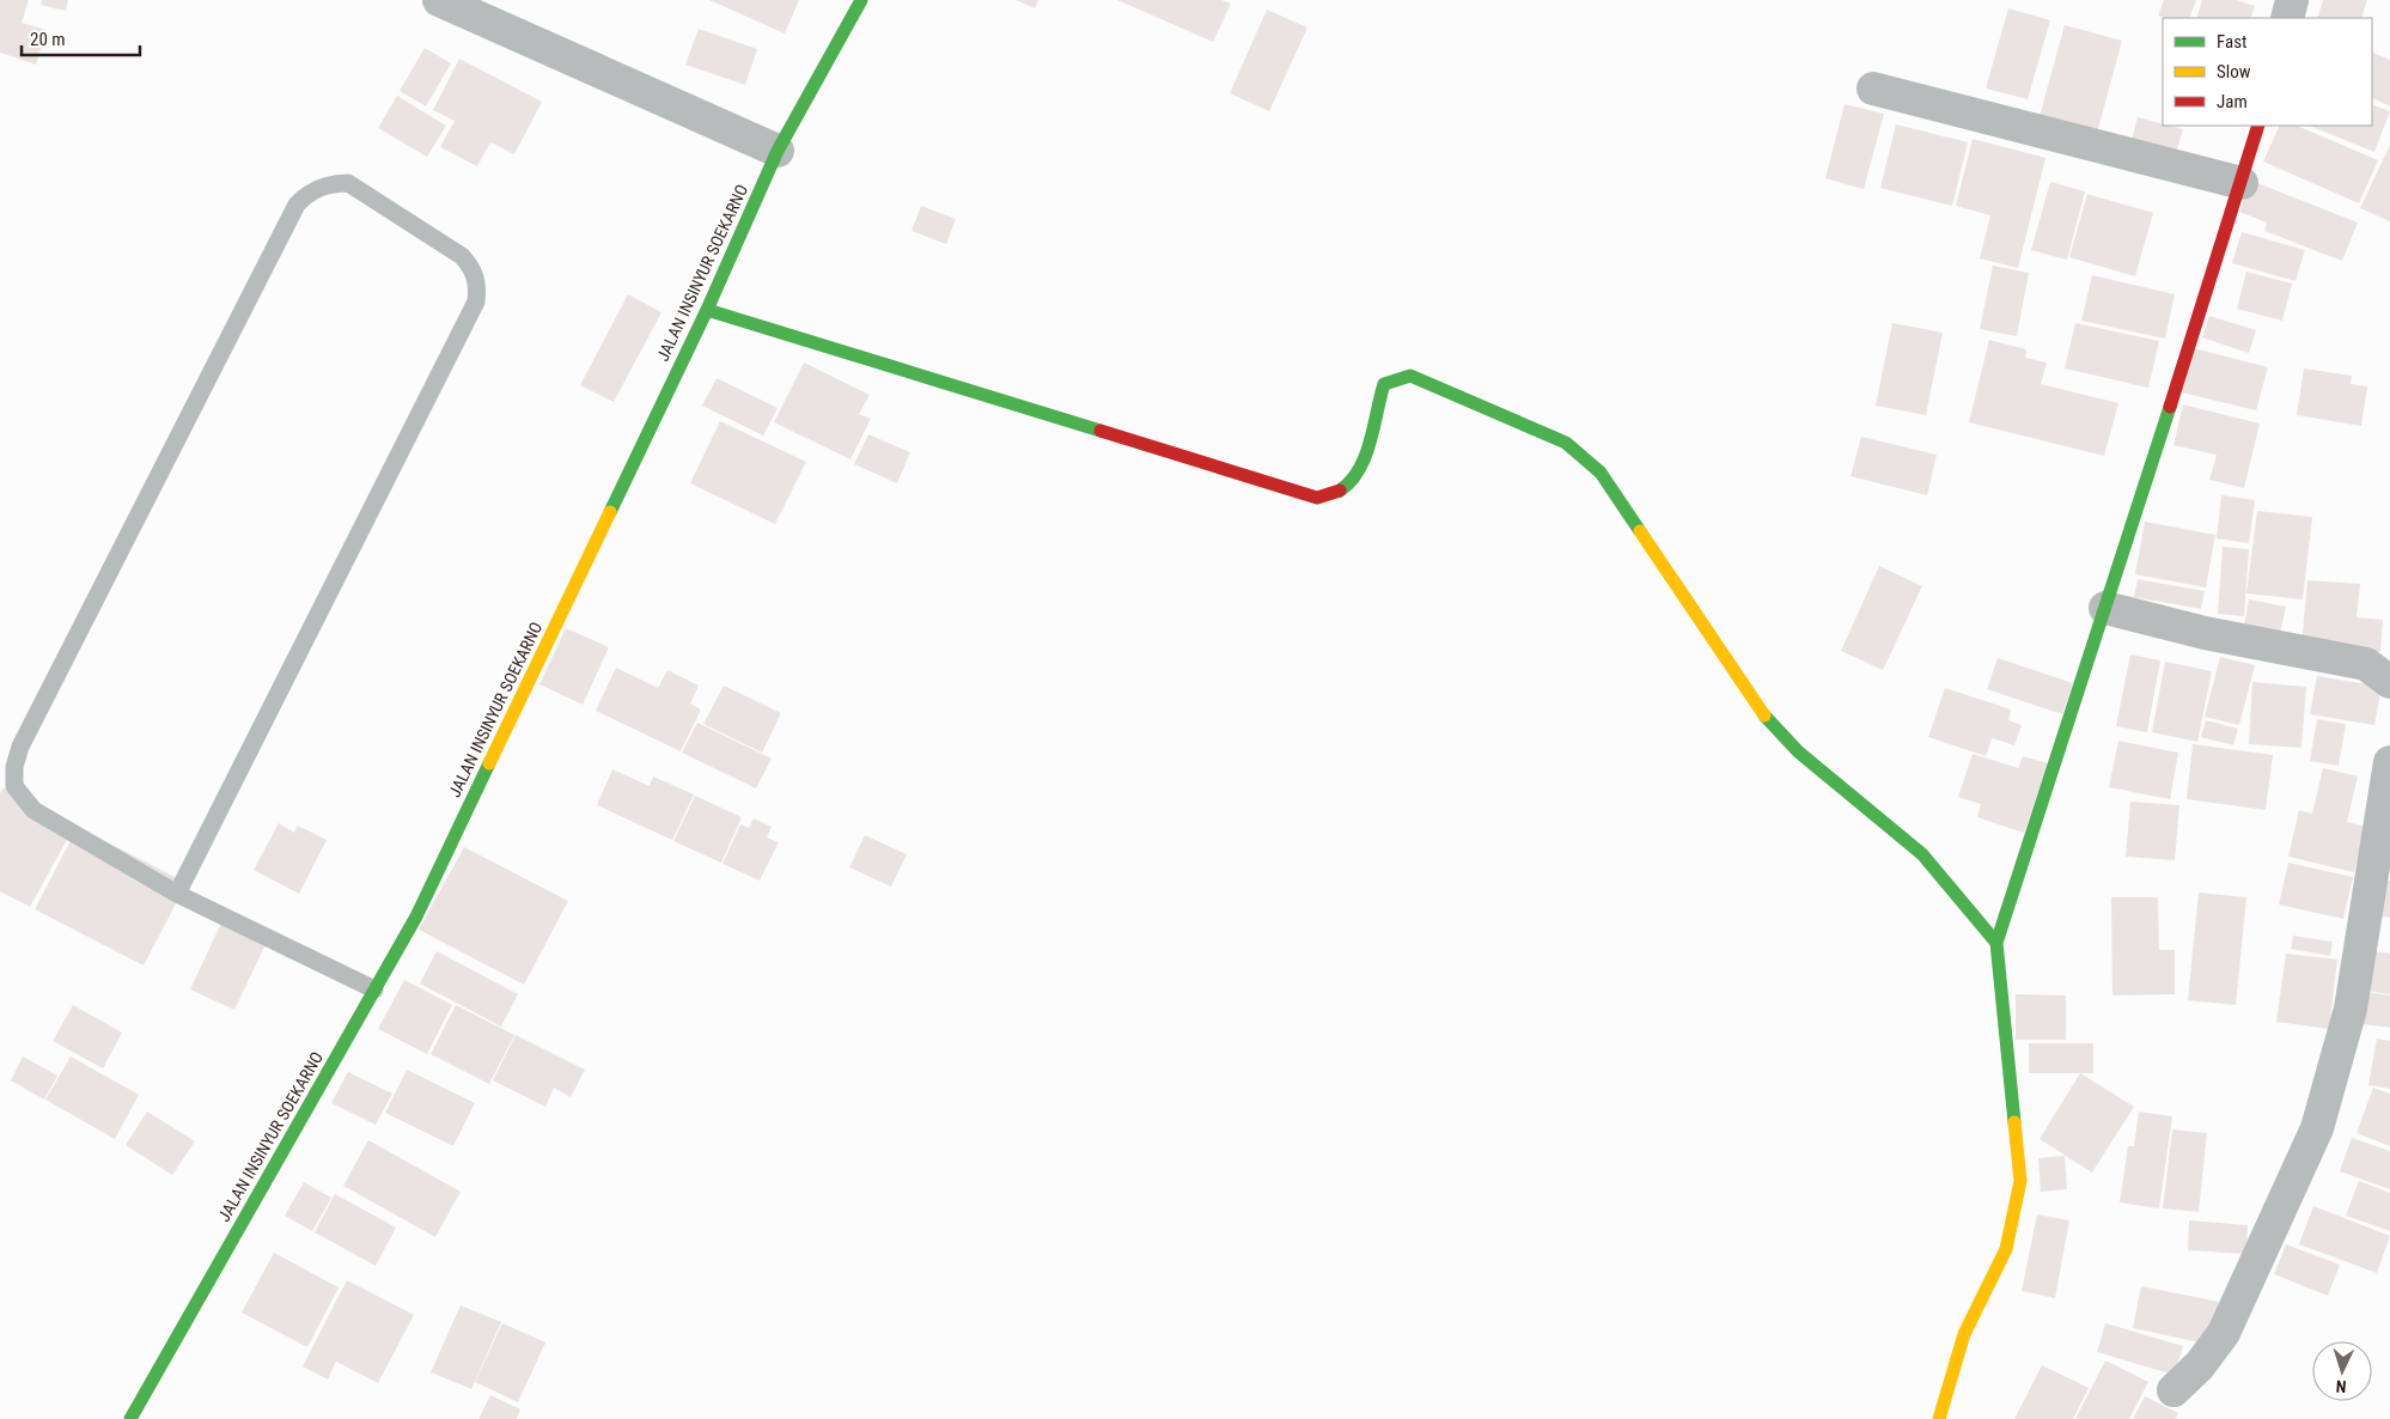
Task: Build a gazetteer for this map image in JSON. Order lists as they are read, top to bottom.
{
  "streets": {
    "street": ["JALAN INSINYUR SOEKARNO"]
  },
  "legend": ["Fast", "Slow", "Jam"],
  "scale_bar": "20 m",
  "north": "bottom"
}
